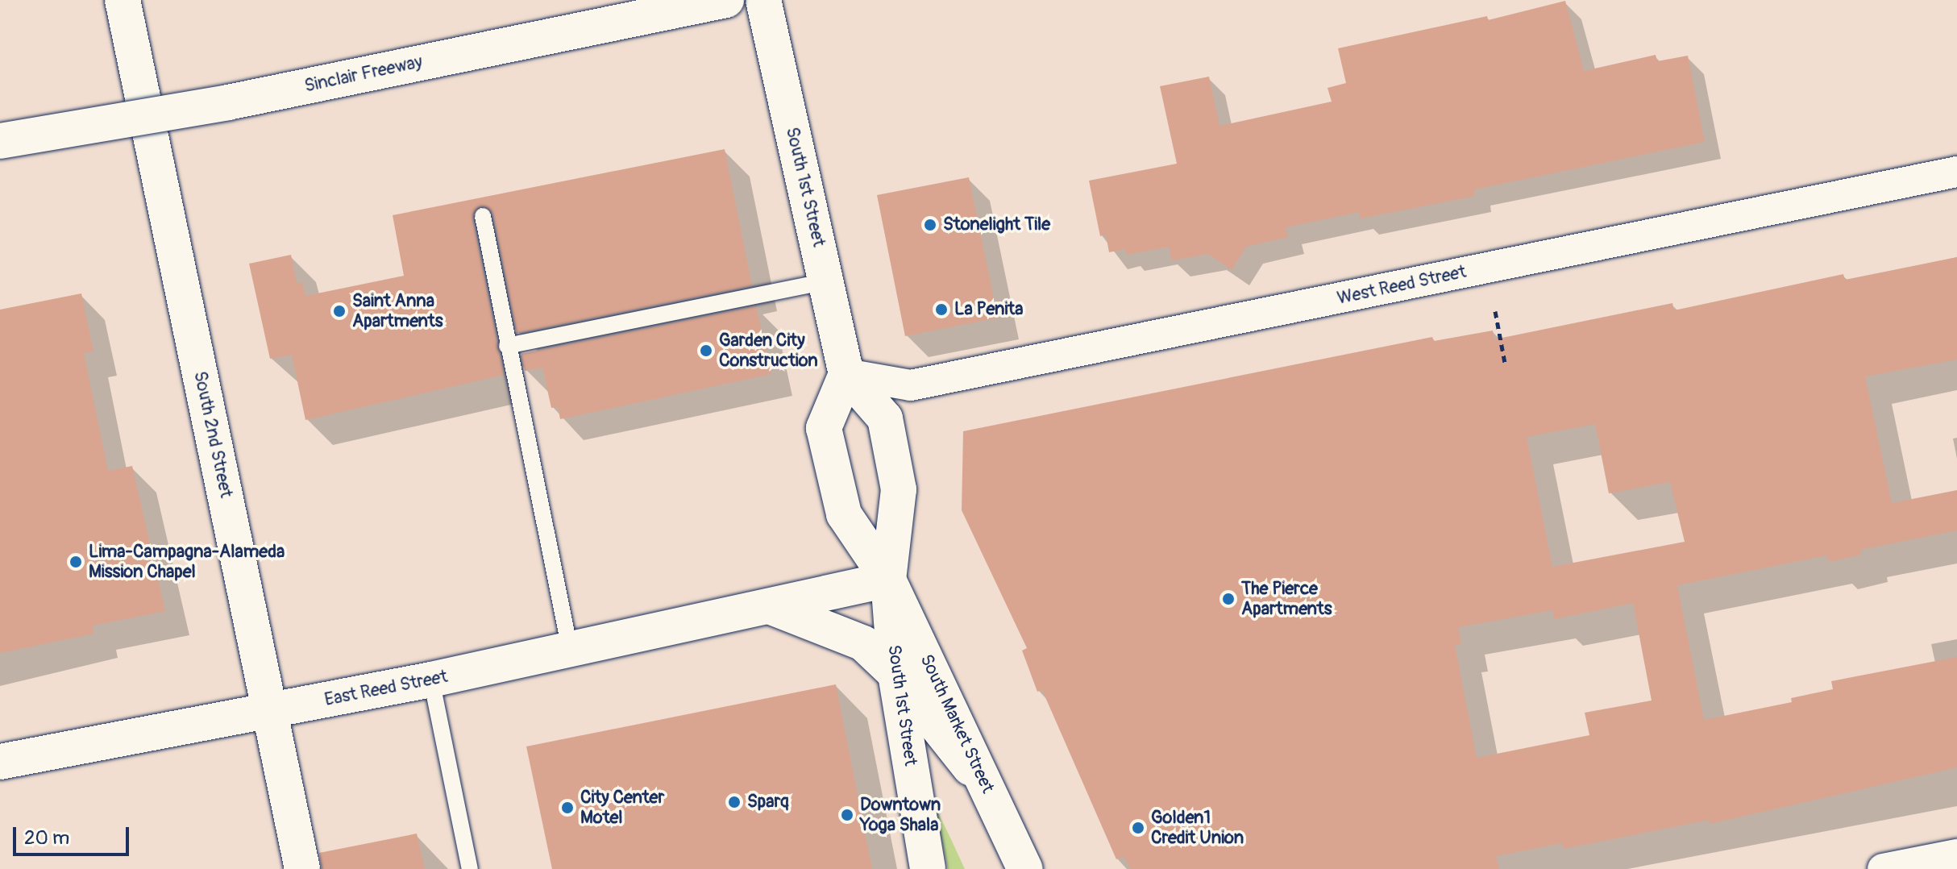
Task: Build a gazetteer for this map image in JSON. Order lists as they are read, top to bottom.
{
  "streets": {
    "main road": [
      "Sinclair Freeway",
      "South 1st Street",
      "South 2nd Street",
      "East Reed Street",
      "South Market Street"
    ],
    "street": ["West Reed Street"]
  },
  "crossings": [
    ["South 1st Street", "West Reed Street"],
    ["South 1st Street", "East Reed Street"],
    ["South 1st Street", "South Market Street"],
    ["South 2nd Street", "East Reed Street"],
    ["East Reed Street", "South Market Street"]
  ],
  "places": [
    "Stonelight Tile",
    "La Penita",
    "Saint Anna Apartments",
    "Garden City Construction",
    "Lima-Campagna-Alameda Mission Chapel",
    "The Pierce Apartments",
    "Sparq",
    "City Center Motel",
    "Downtown Yoga Shala",
    "Golden1 Credit Union"
  ],
  "scale_bar": "20 m"
}
